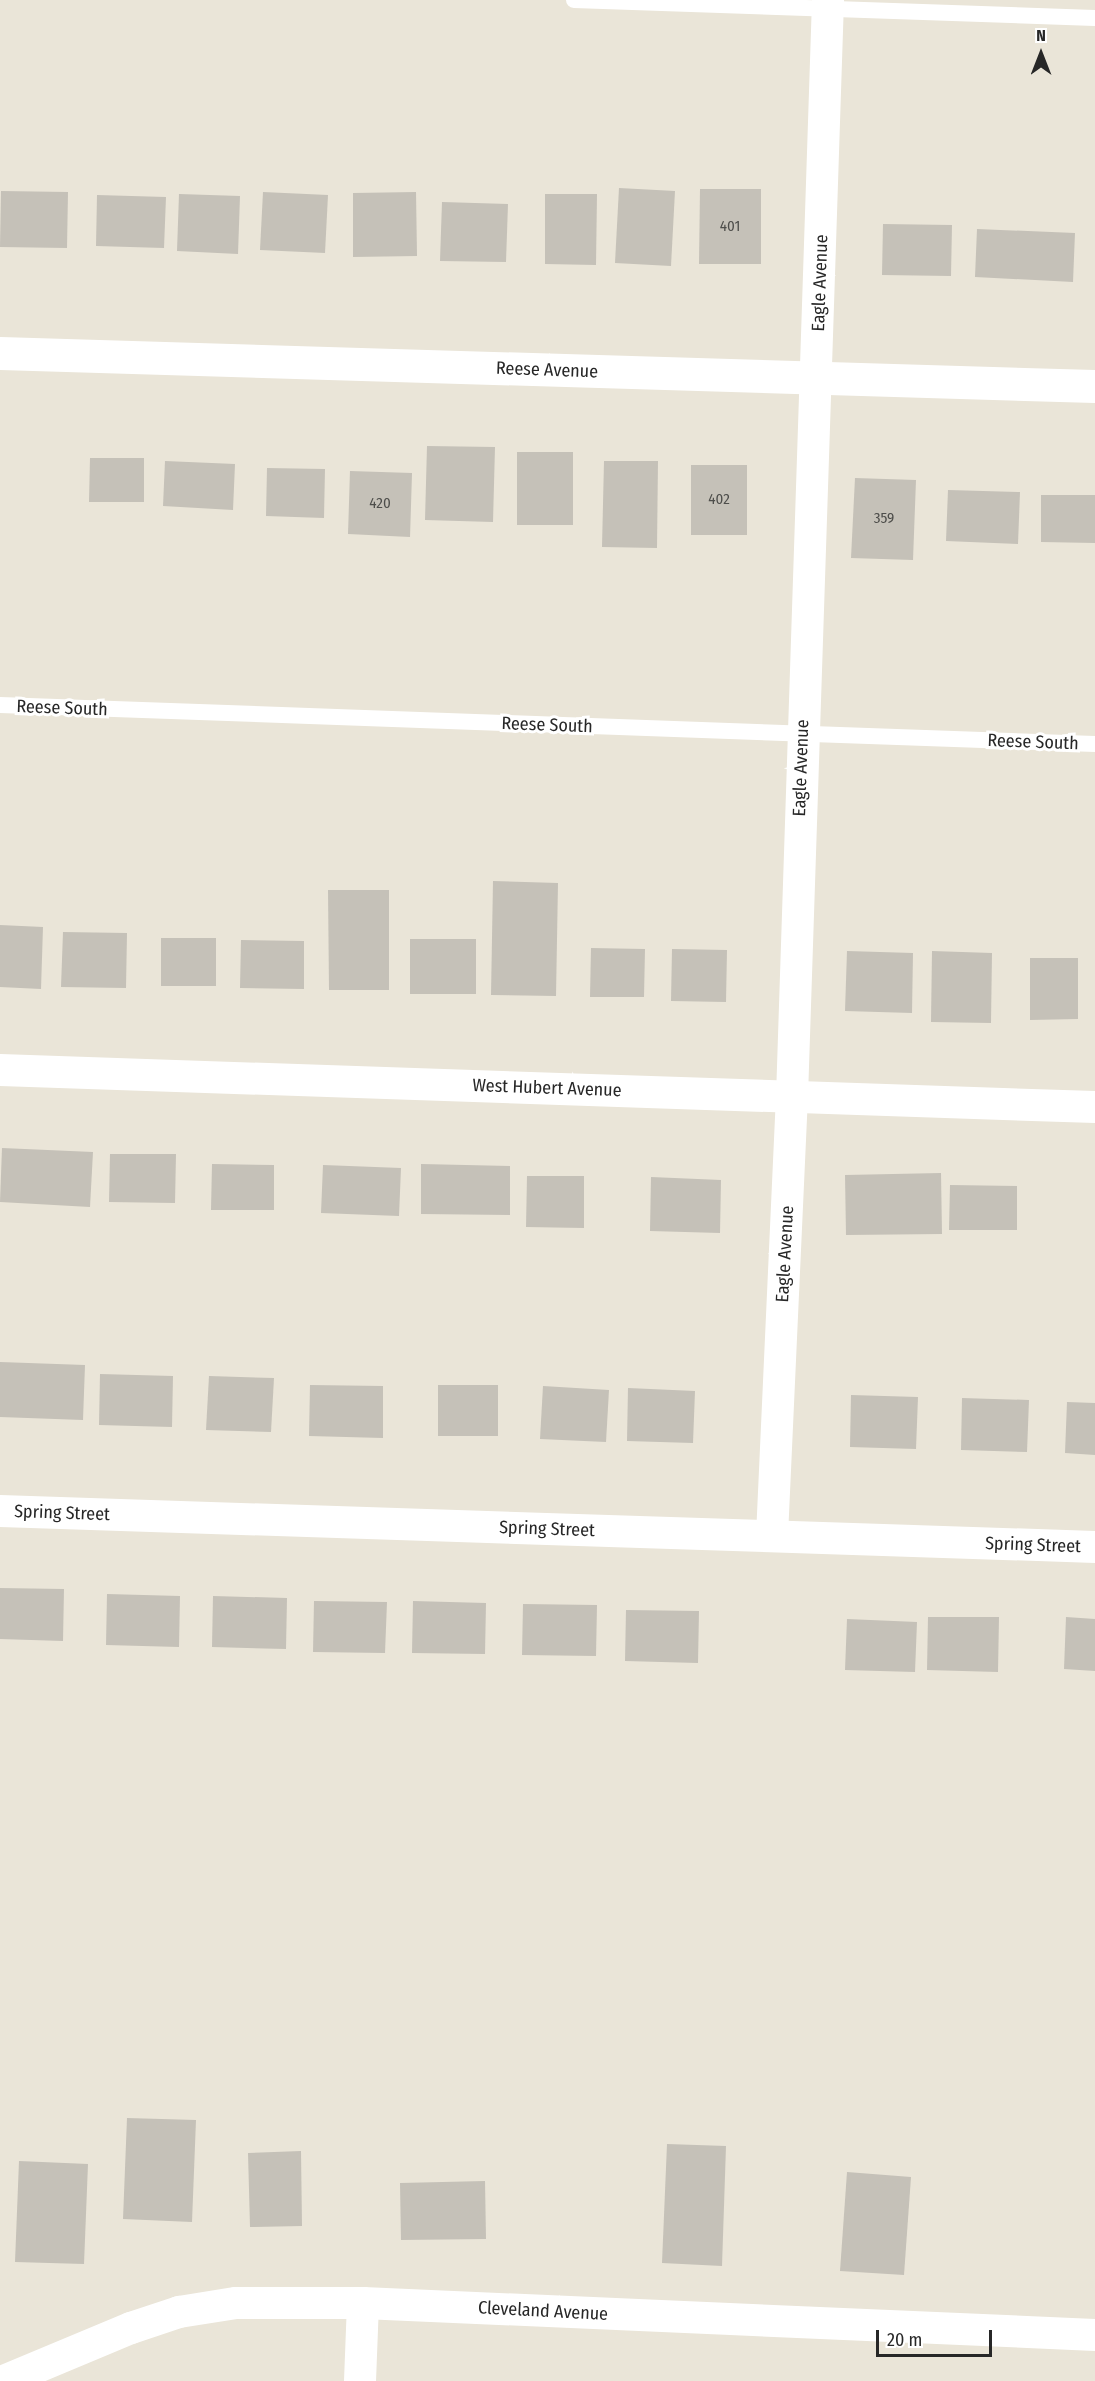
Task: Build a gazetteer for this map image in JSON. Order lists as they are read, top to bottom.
{
  "streets": {
    "street": [
      "Eagle Avenue",
      "Reese Avenue",
      "West Hubert Avenue",
      "Spring Street",
      "Cleveland Avenue"
    ],
    "lane": ["Reese South"]
  },
  "crossings": [
    ["Eagle Avenue", "Reese Avenue"],
    ["Eagle Avenue", "Reese South"],
    ["Eagle Avenue", "West Hubert Avenue"],
    ["Eagle Avenue", "Spring Street"]
  ],
  "house_numbers": [
    "401",
    "402",
    "420",
    "359"
  ],
  "scale_bar": "20 m",
  "north": "top"
}
